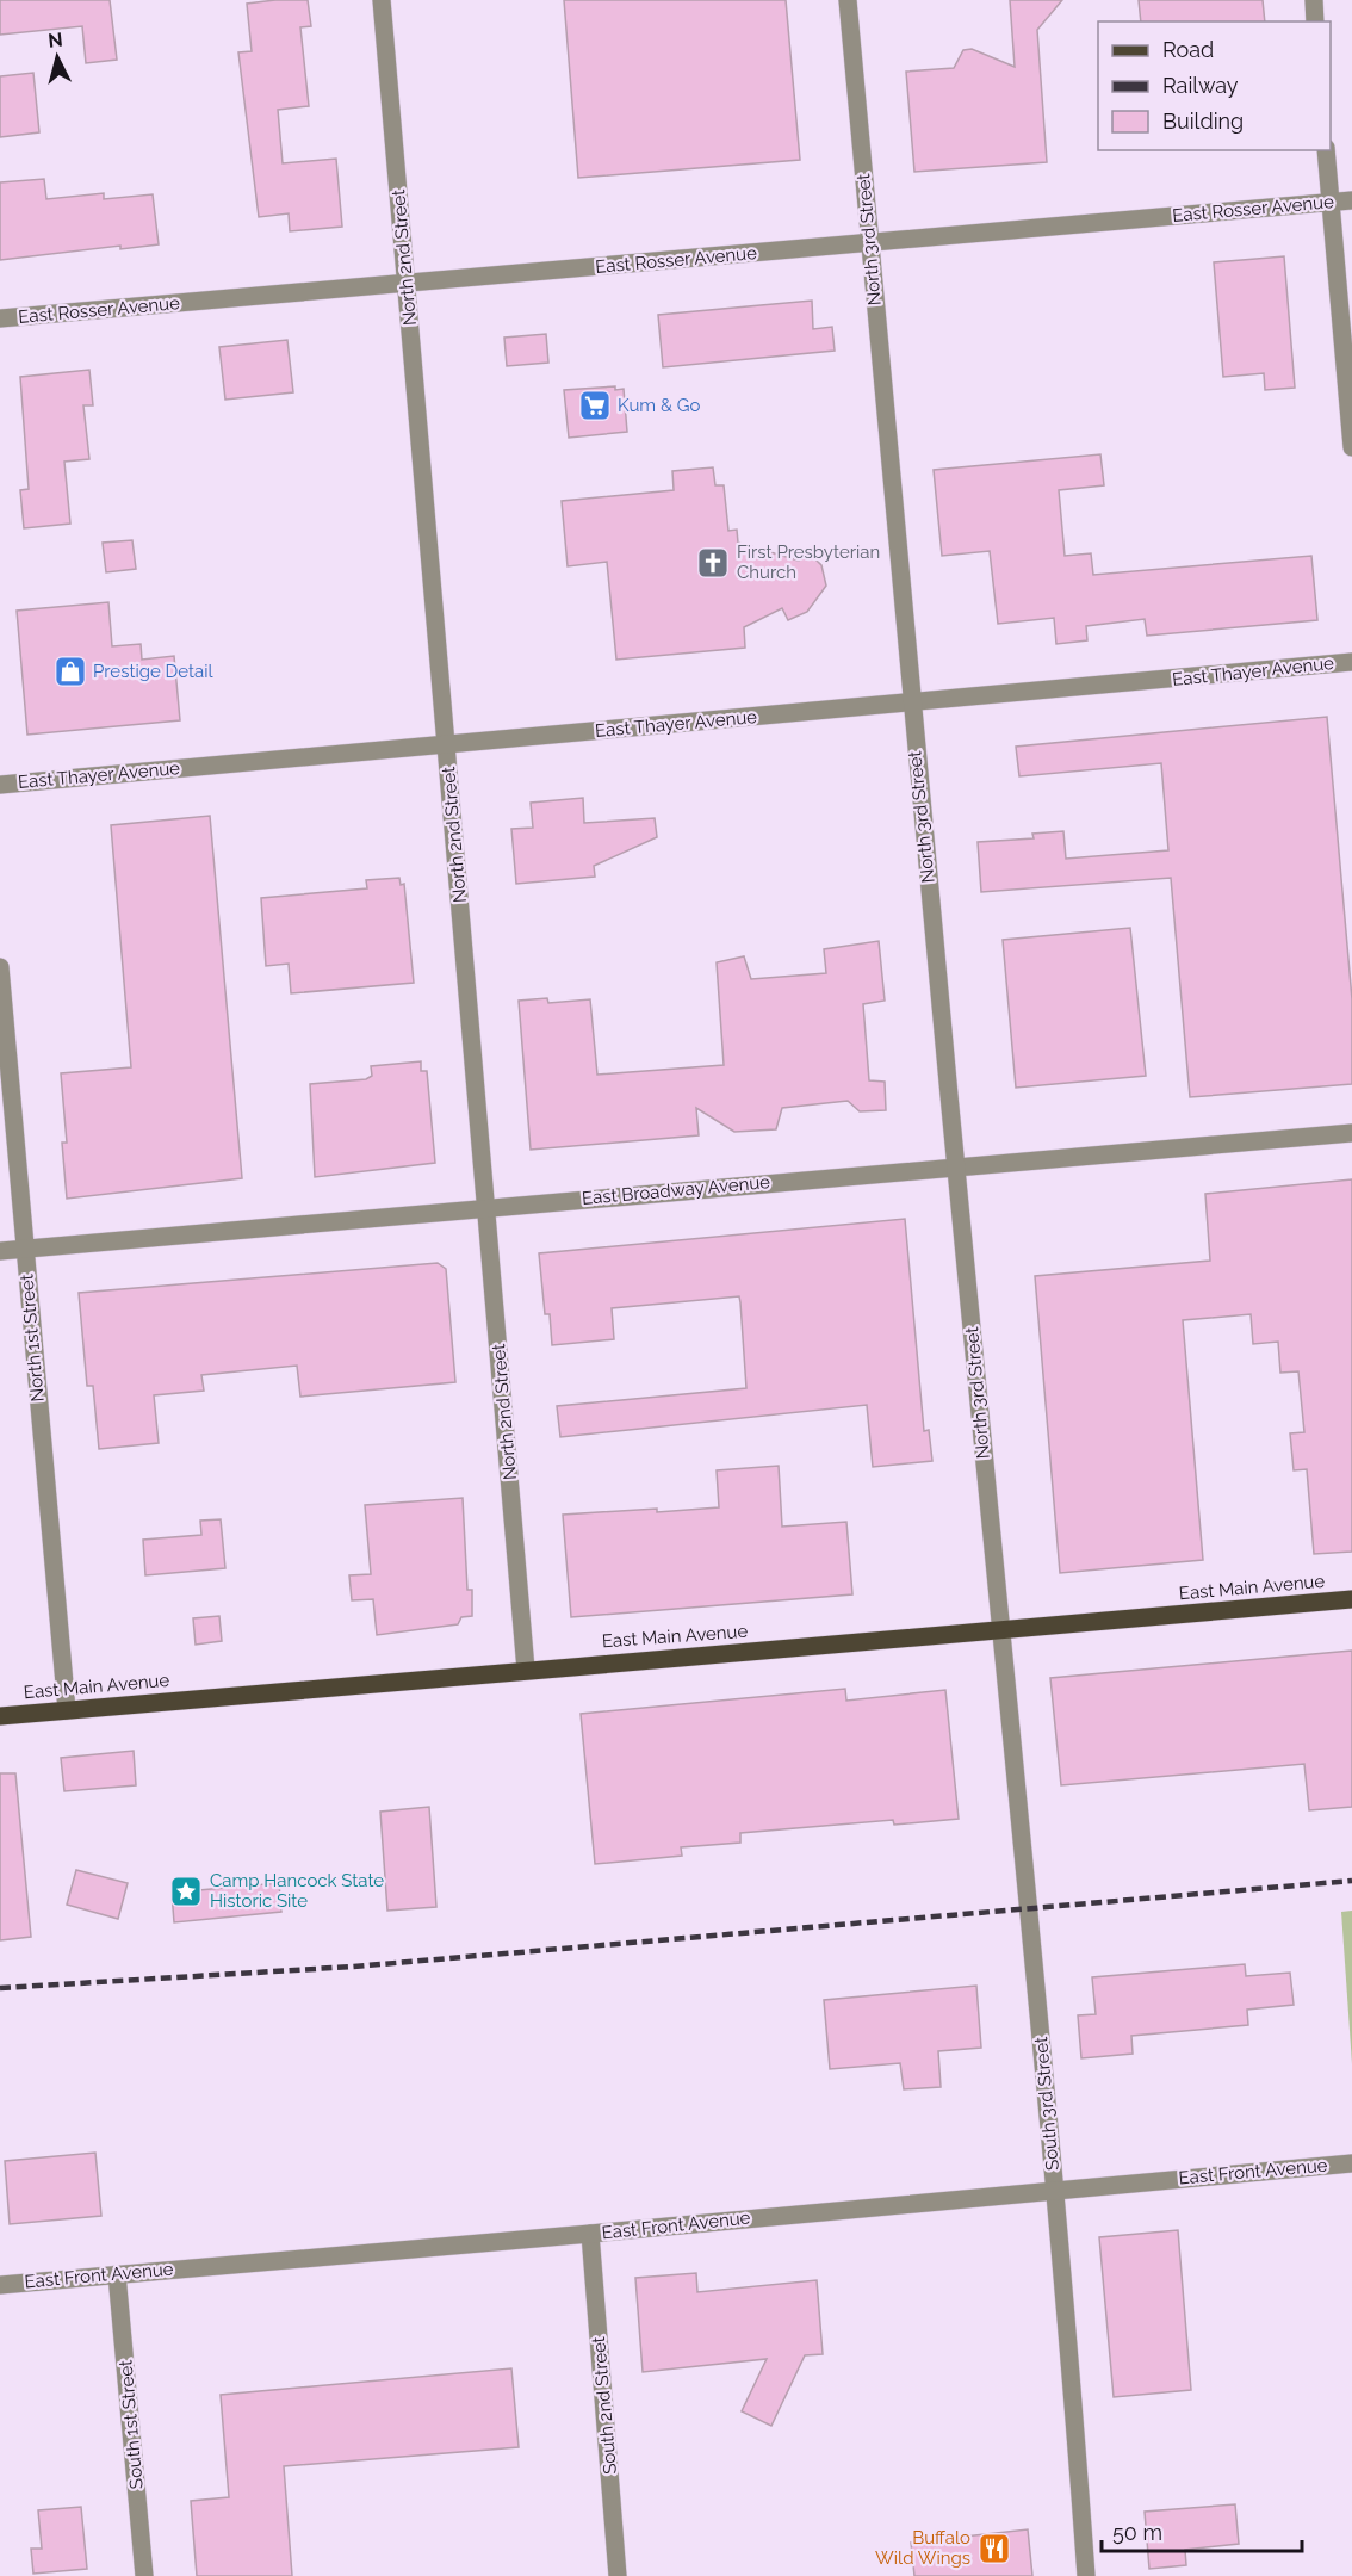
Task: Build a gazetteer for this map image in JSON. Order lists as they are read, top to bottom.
{
  "streets": {
    "main road": ["East Main Avenue"],
    "street": [
      "East Rosser Avenue",
      "North 3rd Street",
      "North 2nd Street",
      "East Thayer Avenue",
      "East Broadway Avenue",
      "North 1st Street",
      "South 3rd Street",
      "East Front Avenue",
      "South 2nd Street",
      "South 1st Street"
    ]
  },
  "crossings": [
    ["East Rosser Avenue", "North 3rd Street"],
    ["East Rosser Avenue", "North 2nd Street"],
    ["North 3rd Street", "East Thayer Avenue"],
    ["North 3rd Street", "East Broadway Avenue"],
    ["North 3rd Street", "East Main Avenue"],
    ["North 3rd Street", "South 3rd Street"],
    ["North 2nd Street", "East Thayer Avenue"],
    ["North 2nd Street", "East Broadway Avenue"],
    ["North 2nd Street", "East Main Avenue"],
    ["East Broadway Avenue", "North 1st Street"],
    ["North 1st Street", "East Main Avenue"],
    ["East Main Avenue", "South 3rd Street"],
    ["South 3rd Street", "East Front Avenue"],
    ["East Front Avenue", "South 2nd Street"],
    ["East Front Avenue", "South 1st Street"]
  ],
  "places": {
    "supermarket": ["Kum & Go"],
    "church": ["First Presbyterian Church"],
    "shop": ["Prestige Detail"],
    "place": ["Camp Hancock State Historic Site"],
    "restaurant": ["Buffalo Wild Wings"]
  },
  "legend": ["Road", "Railway", "Building"],
  "scale_bar": "50 m",
  "north": "top"
}
